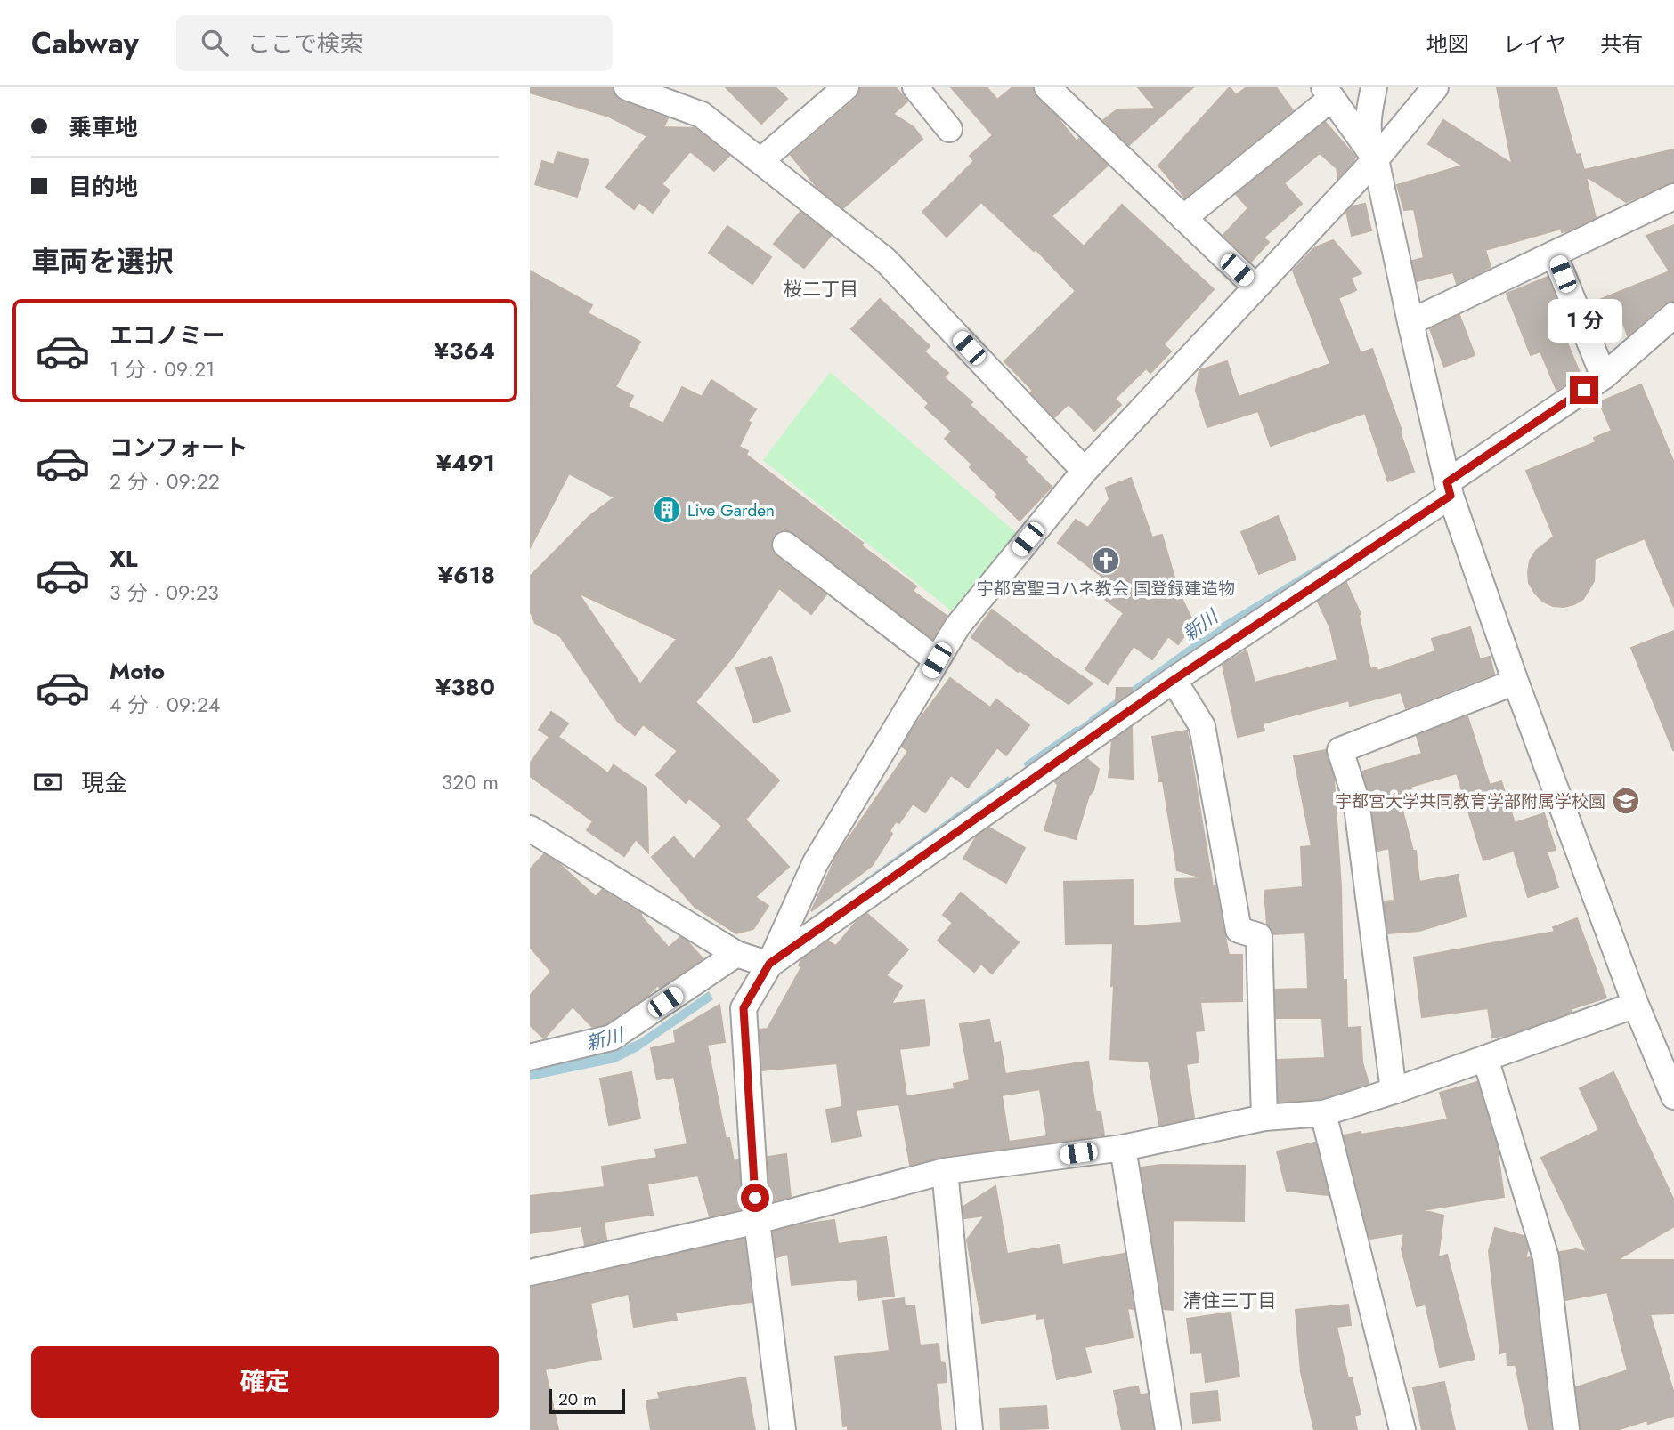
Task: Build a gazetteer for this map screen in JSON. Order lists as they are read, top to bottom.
{
  "districts": ["桜二丁目", "清住三丁目"],
  "water": ["新川"],
  "places": {
    "building": ["Live Garden"],
    "church": ["宇都宮聖ヨハネ教会 国登録建造物"],
    "school or university": ["宇都宮大学共同教育学部附属学校園"]
  },
  "scale_bar": "20 m",
  "page": {
    "header": "Cabway",
    "search": "ここで検索",
    "nav": ["地図", "レイヤ", "共有"],
    "banner": ["乗車地", "目的地"],
    "heading": "車両を選択",
    "list": [
      {
        "name": "エコノミー",
        "note": "1 分 · 09:21",
        "value": "¥364"
      },
      {
        "name": "コンフォート",
        "note": "2 分 · 09:22",
        "value": "¥491"
      },
      {
        "name": "XL",
        "note": "3 分 · 09:23",
        "value": "¥618"
      },
      {
        "name": "Moto",
        "note": "4 分 · 09:24",
        "value": "¥380"
      }
    ],
    "bubble": "1 分",
    "pay": ["現金", "320 m"],
    "buttons": "確定",
    "scale": "20 m"
  }
}
